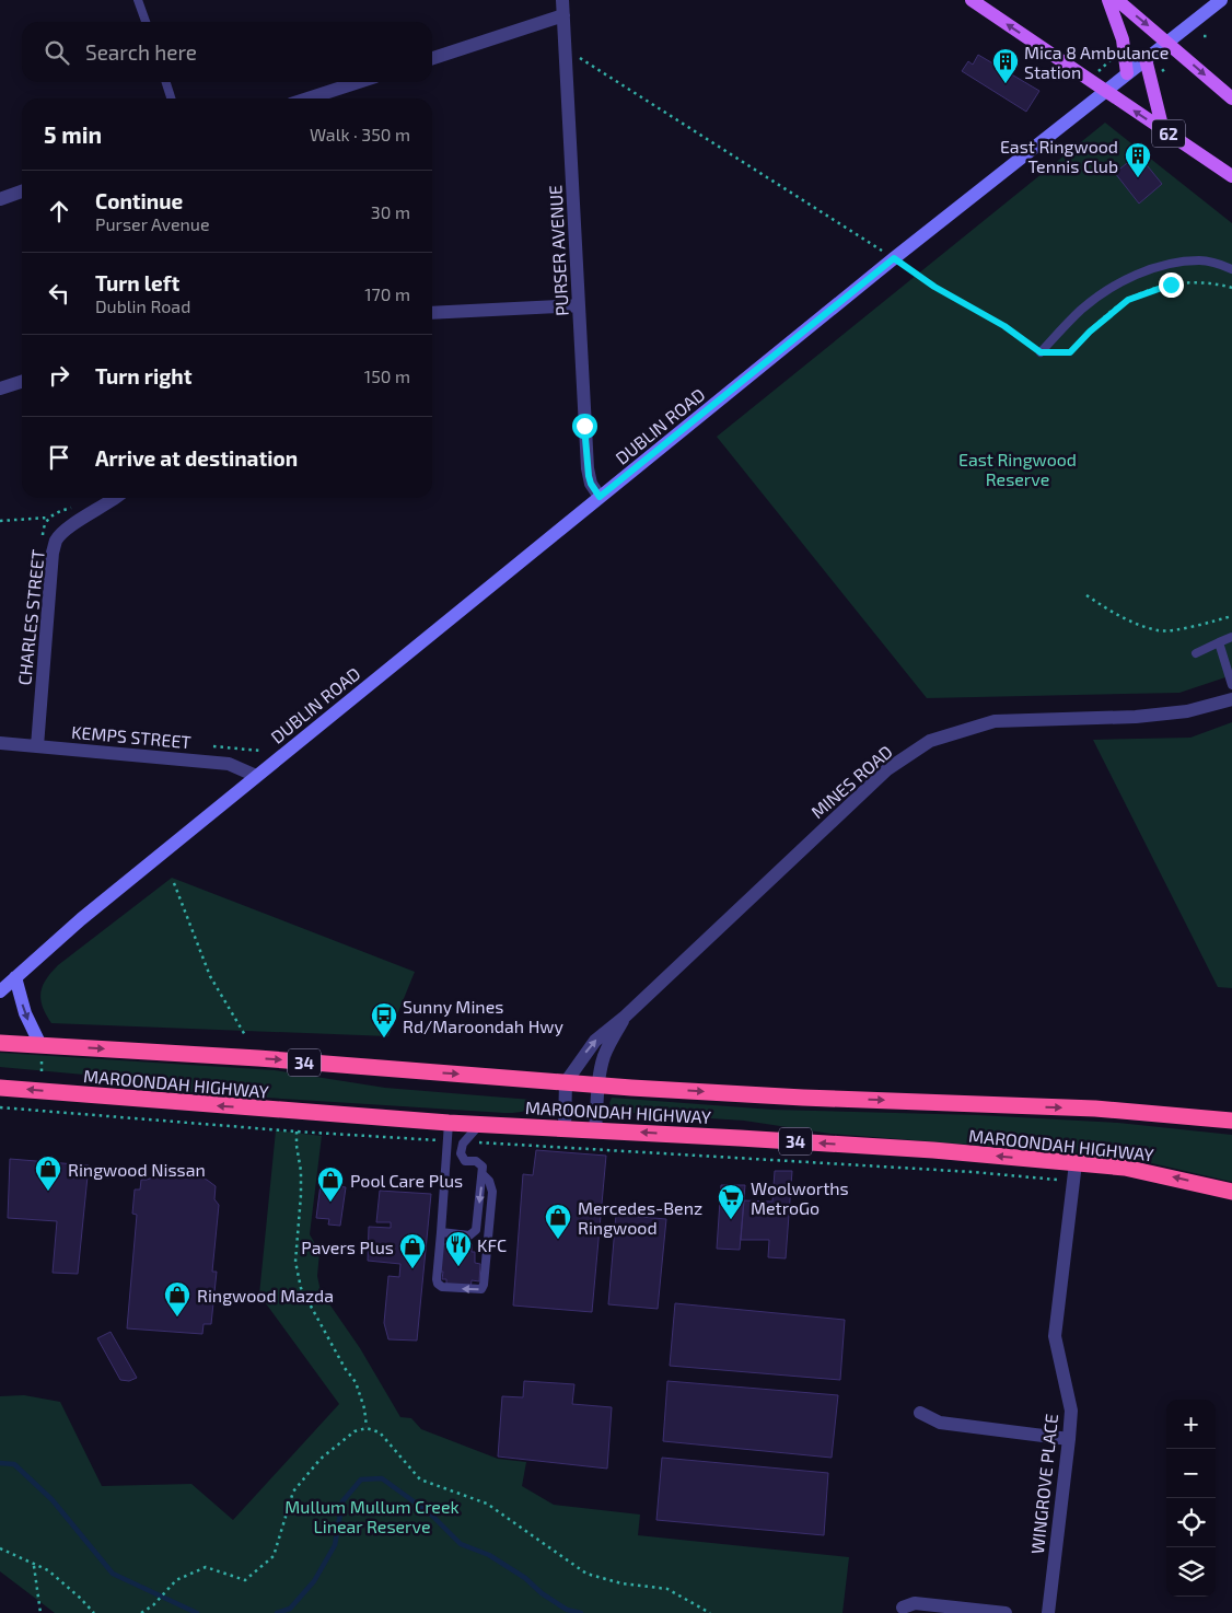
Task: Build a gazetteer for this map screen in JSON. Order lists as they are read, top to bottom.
{
  "streets": {
    "highway": ["34", "MAROONDAH HIGHWAY"],
    "main road": ["62", "DUBLIN ROAD"],
    "street": [
      "PURSER AVENUE",
      "CHARLES STREET",
      "KEMPS STREET",
      "MINES ROAD",
      "WINGROVE PLACE"
    ]
  },
  "crossings": [
    ["62", "DUBLIN ROAD"],
    ["PURSER AVENUE", "DUBLIN ROAD"],
    ["DUBLIN ROAD", "KEMPS STREET"],
    ["CHARLES STREET", "KEMPS STREET"],
    ["MINES ROAD", "MAROONDAH HIGHWAY"],
    ["MAROONDAH HIGHWAY", "WINGROVE PLACE"]
  ],
  "parks": ["East Ringwood Reserve", "Mullum Mullum Creek Linear Reserve"],
  "places": {
    "building": ["Mica 8 Ambulance Station", "East Ringwood Tennis Club"],
    "bus stop": ["Sunny Mines Rd/Maroondah Hwy"],
    "shop": [
      "Ringwood Nissan",
      "Pool Care Plus",
      "Mercedes-Benz Ringwood",
      "Pavers Plus",
      "Ringwood Mazda"
    ],
    "supermarket": ["Woolworths MetroGo"],
    "restaurant": ["KFC"]
  },
  "page": {
    "search": "Search here",
    "heading": ["5 min", "Walk · 350 m"],
    "list": [
      ["Continue", "Purser Avenue", "30 m"],
      ["Turn left", "Dublin Road", "170 m"],
      ["Turn right", "150 m"],
      "Arrive at destination"
    ],
    "map_buttons": ["+", "−"]
  }
}
